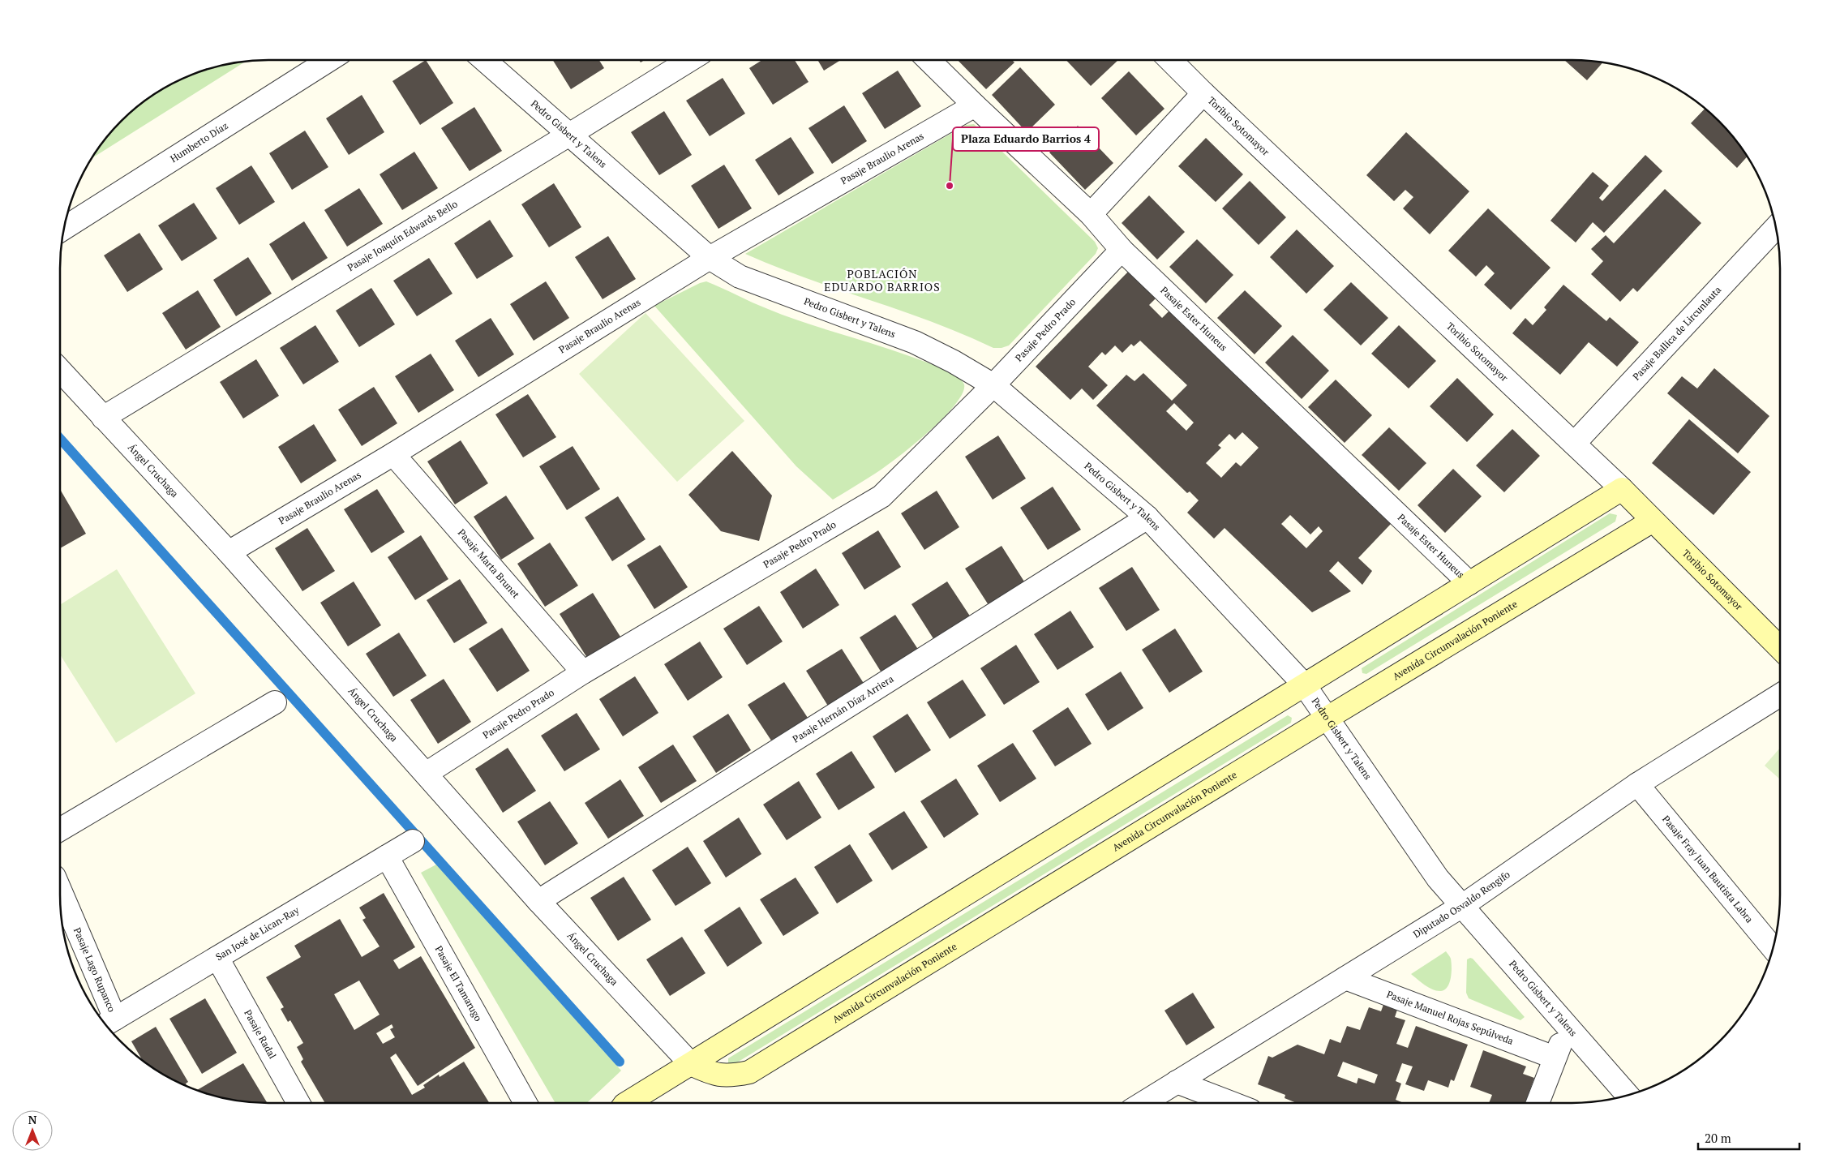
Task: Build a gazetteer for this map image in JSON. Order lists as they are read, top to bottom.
{
  "streets": {
    "street": [
      "Toribio Sotomayor",
      "Pedro Gisbert y Talens",
      "Humberto Díaz",
      "Pasaje Braulio Arenas",
      "Pasaje Joaquín Edwards Bello",
      "Pasaje Ester Huneus",
      "Pasaje Pedro Prado",
      "Pasaje Ballica de Lircunlauta",
      "Ángel Cruchaga",
      "Pasaje Marta Brunet",
      "Avenida Circunvalación Poniente",
      "Pasaje Hernán Díaz Arriera",
      "Pasaje Fray Juan Bautista Labra",
      "Diputado Osvaldo Rengifo",
      "San José de Lican-Ray",
      "Pasaje Lago Rupanco",
      "Pasaje El Tamarugo",
      "Pasaje Manuel Rojas Sepúlveda",
      "Pasaje Radal"
    ]
  },
  "crossings": [
    ["Toribio Sotomayor", "Pasaje Ballica de Lircunlauta"],
    ["Toribio Sotomayor", "Avenida Circunvalación Poniente"],
    ["Pedro Gisbert y Talens", "Pasaje Braulio Arenas"],
    ["Pedro Gisbert y Talens", "Pasaje Joaquín Edwards Bello"],
    ["Pedro Gisbert y Talens", "Pasaje Pedro Prado"],
    ["Pedro Gisbert y Talens", "Avenida Circunvalación Poniente"],
    ["Pedro Gisbert y Talens", "Pasaje Hernán Díaz Arriera"],
    ["Pedro Gisbert y Talens", "Diputado Osvaldo Rengifo"],
    ["Pasaje Braulio Arenas", "Pasaje Ester Huneus"],
    ["Pasaje Braulio Arenas", "Ángel Cruchaga"],
    ["Pasaje Braulio Arenas", "Pasaje Marta Brunet"],
    ["Pasaje Joaquín Edwards Bello", "Ángel Cruchaga"],
    ["Pasaje Ester Huneus", "Pasaje Pedro Prado"],
    ["Pasaje Pedro Prado", "Ángel Cruchaga"],
    ["Pasaje Pedro Prado", "Pasaje Marta Brunet"],
    ["Ángel Cruchaga", "Avenida Circunvalación Poniente"],
    ["Ángel Cruchaga", "Pasaje Hernán Díaz Arriera"],
    ["Pasaje Fray Juan Bautista Labra", "Diputado Osvaldo Rengifo"],
    ["Diputado Osvaldo Rengifo", "Pasaje Manuel Rojas Sepúlveda"],
    ["San José de Lican-Ray", "Pasaje Lago Rupanco"],
    ["San José de Lican-Ray", "Pasaje El Tamarugo"],
    ["San José de Lican-Ray", "Pasaje Radal"]
  ],
  "districts": ["POBLACIÓN EDUARDO BARRIOS"],
  "places": ["Plaza Eduardo Barrios 4"],
  "scale_bar": "20 m",
  "north": "top"
}
